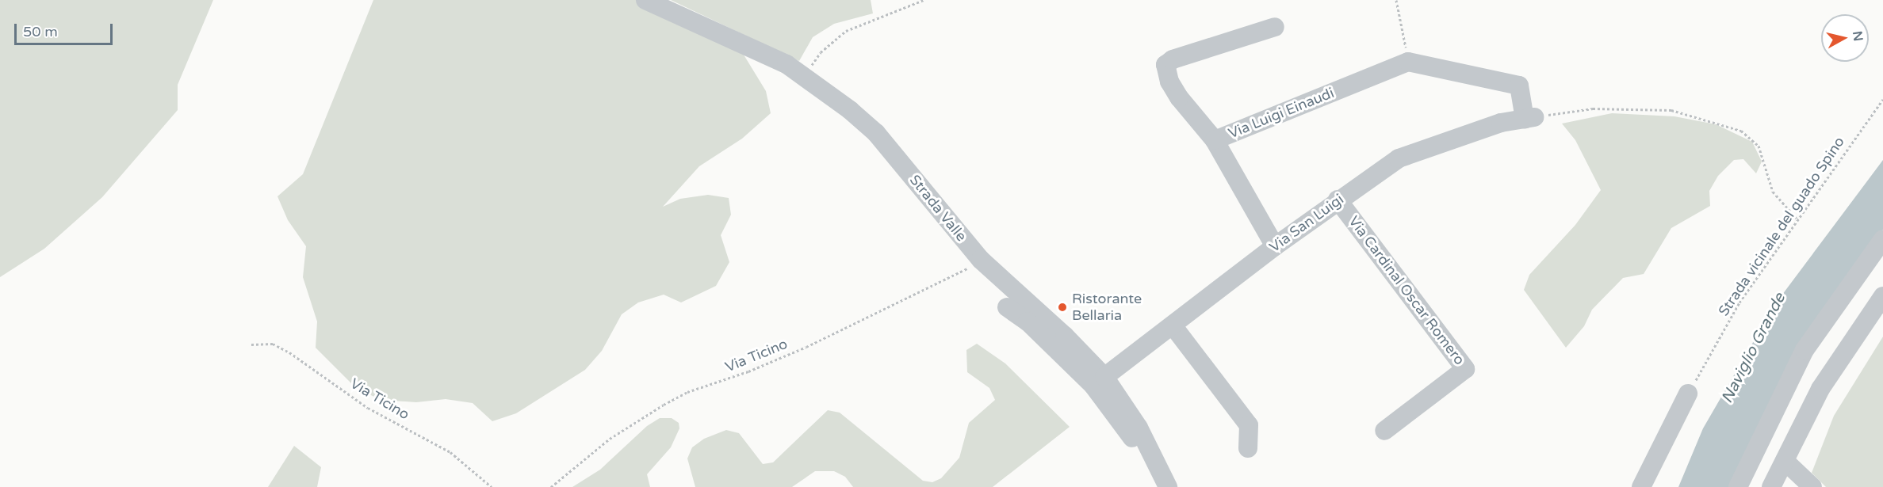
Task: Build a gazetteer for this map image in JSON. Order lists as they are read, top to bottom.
{
  "streets": {
    "street": [
      "Via Luigi Einaudi",
      "Strada Valle",
      "Via San Luigi",
      "Via Cardinal Oscar Romero"
    ],
    "path": ["Strada vicinale del guado Spino", "Via Ticino"]
  },
  "crossings": [
    ["Via Luigi Einaudi", "Via San Luigi"],
    ["Strada Valle", "Via San Luigi"],
    ["Strada Valle", "Via Ticino"],
    ["Via San Luigi", "Via Cardinal Oscar Romero"]
  ],
  "water": ["Naviglio Grande"],
  "places": ["Ristorante Bellaria"],
  "scale_bar": "50 m",
  "north": "right"
}
